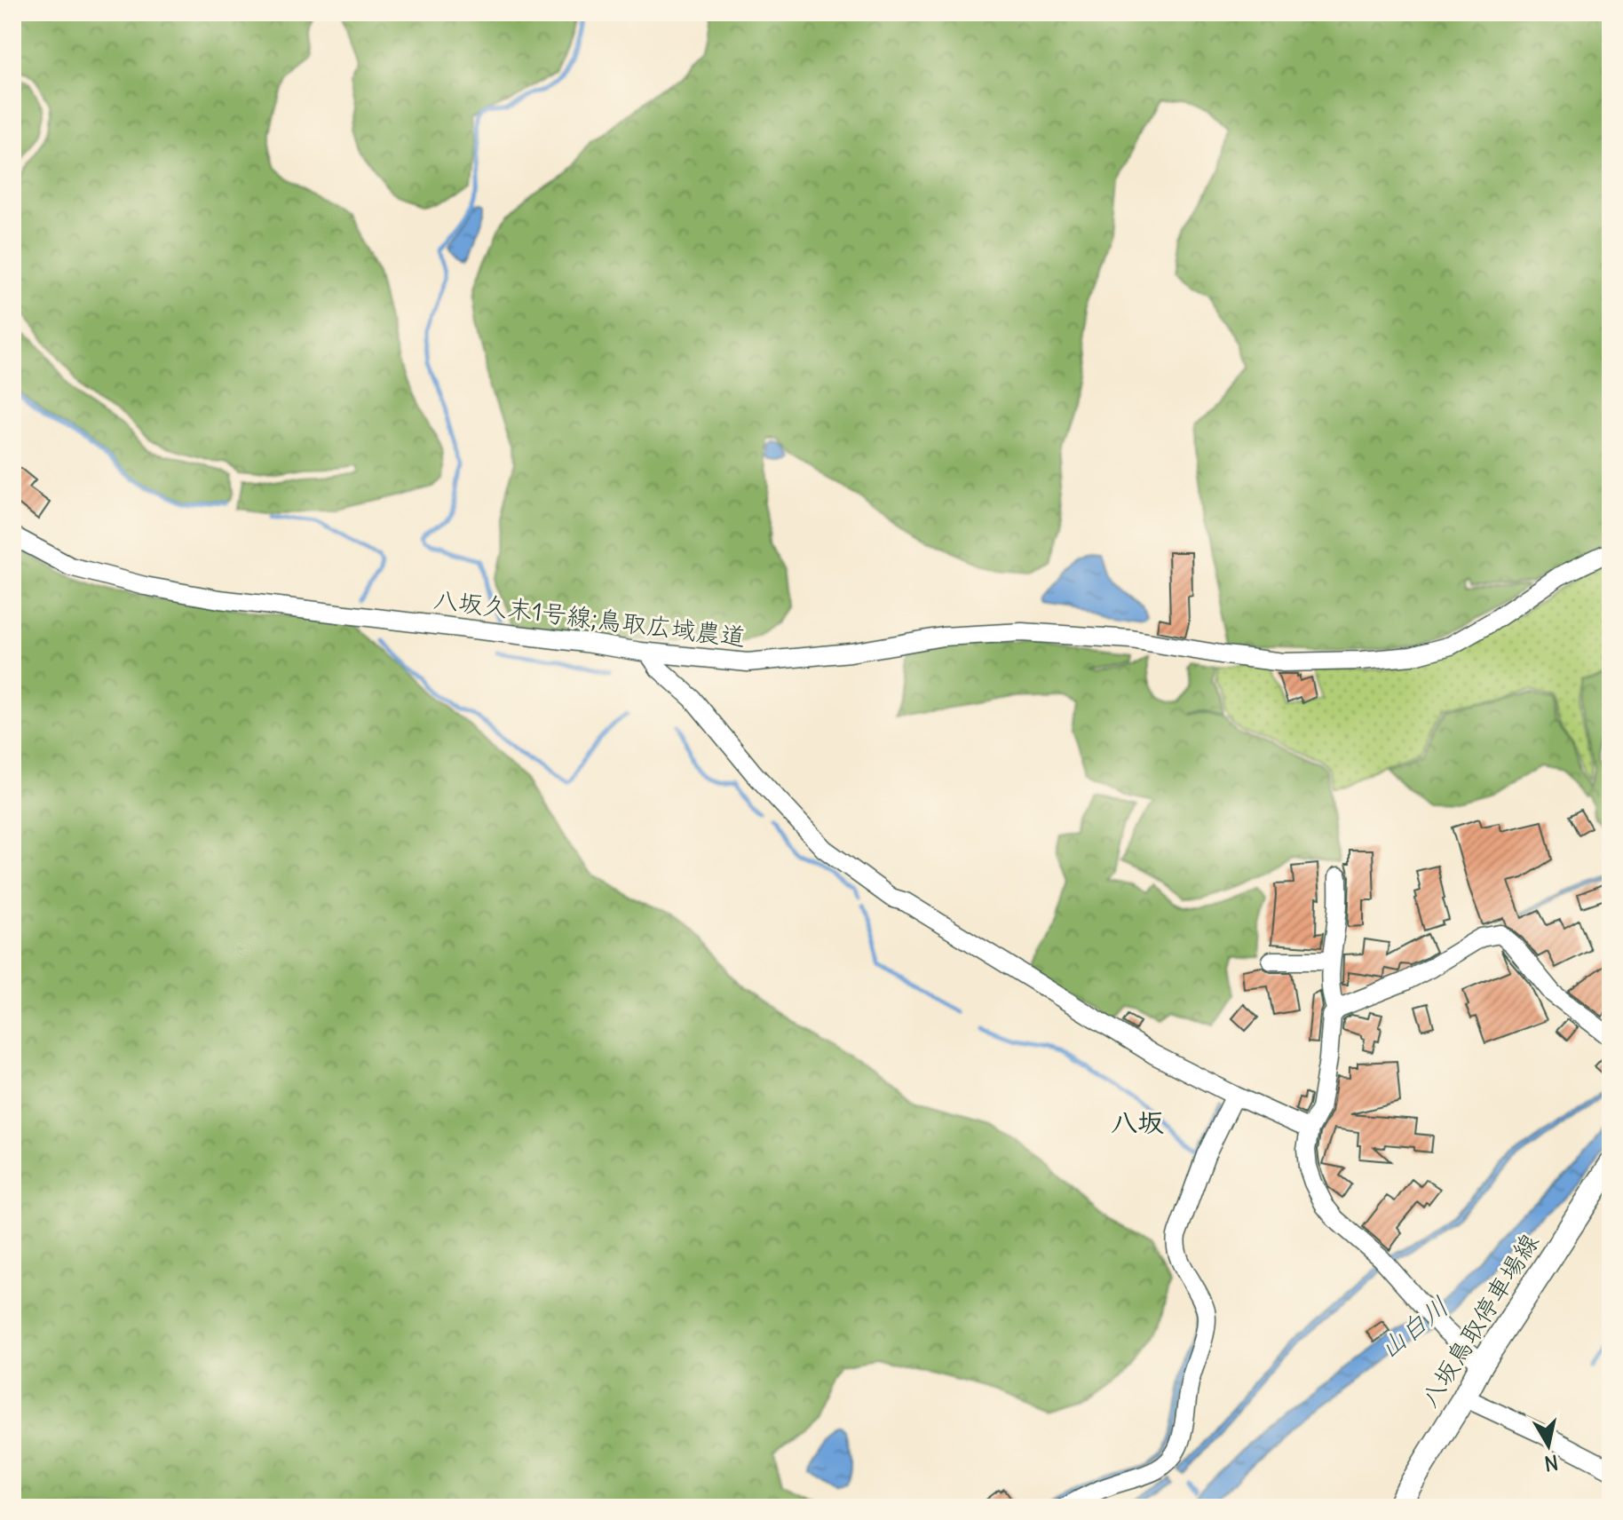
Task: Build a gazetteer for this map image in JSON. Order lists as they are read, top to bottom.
{
  "streets": {
    "main road": ["八坂鳥取停車場線"],
    "street": ["八坂久末1号線;鳥取広域農道"]
  },
  "districts": ["八坂"],
  "water": ["山白川"],
  "north": "bottom"
}
